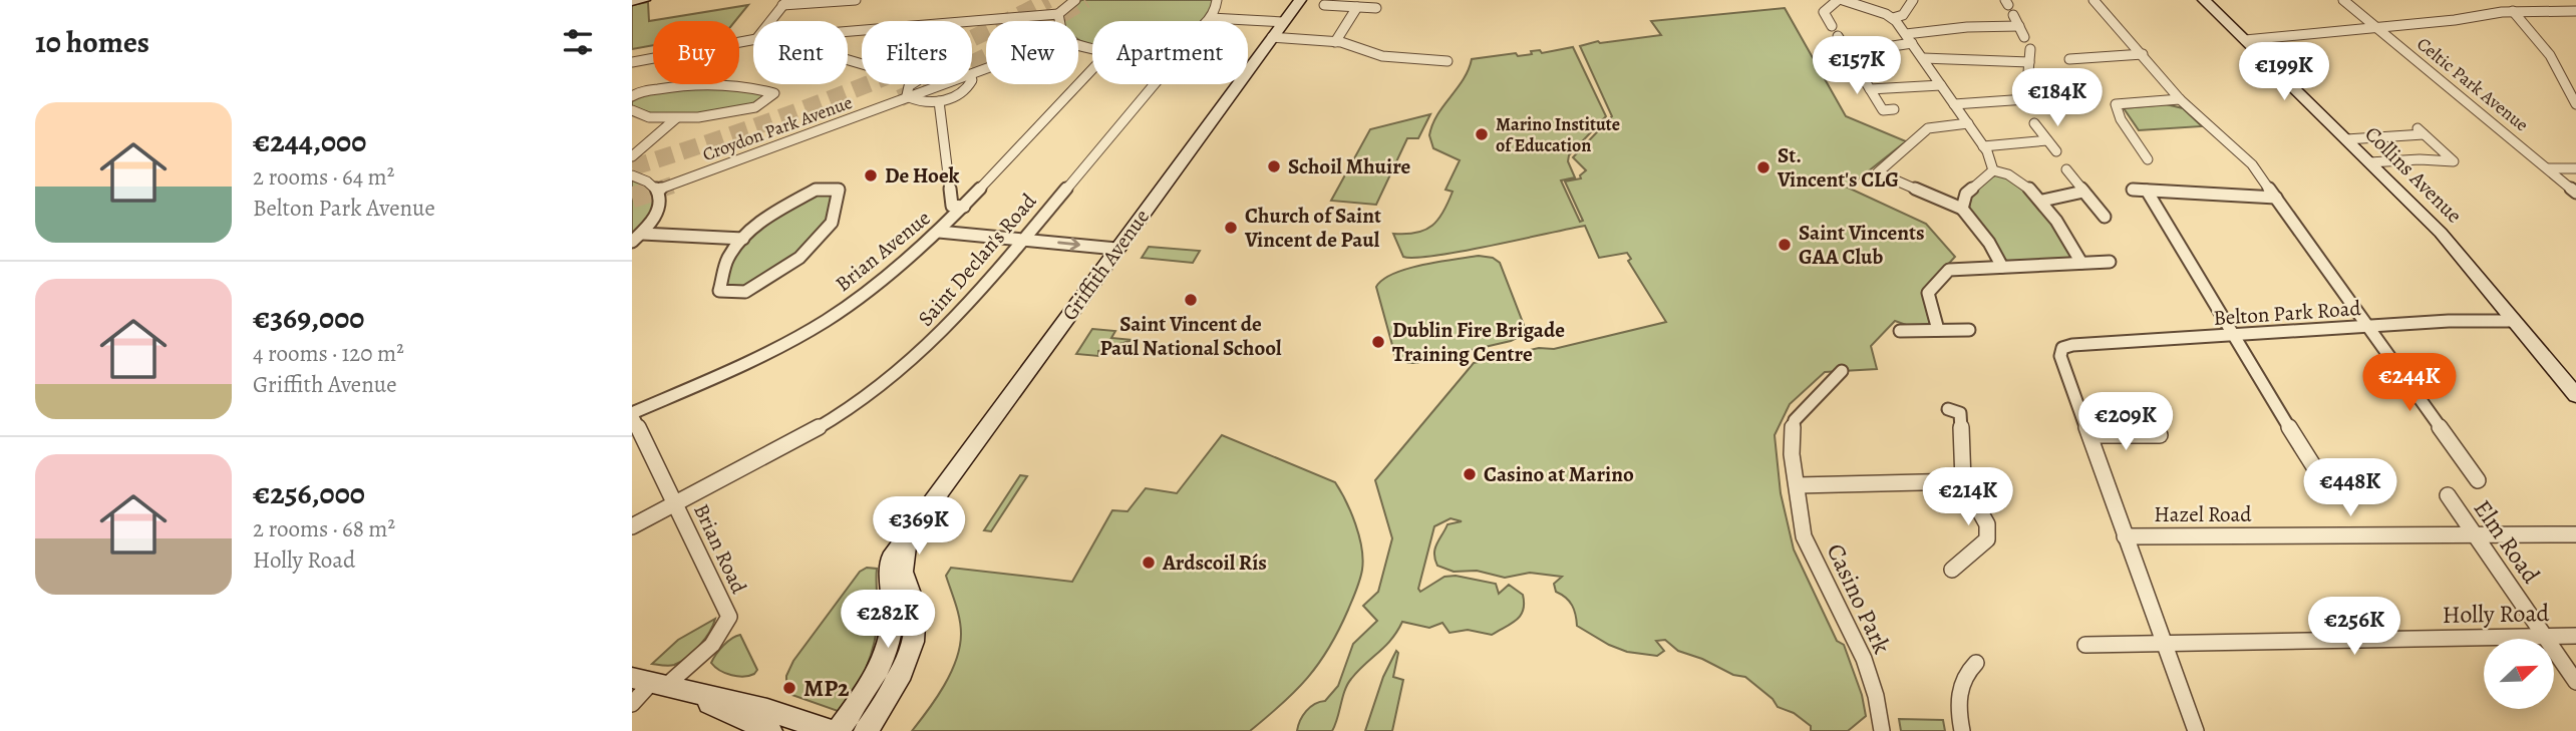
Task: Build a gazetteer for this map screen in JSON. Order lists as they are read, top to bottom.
{
  "streets": {
    "main road": ["Collins Avenue", "Griffith Avenue"],
    "street": [
      "Celtic Park Avenue",
      "Croydon Park Avenue",
      "Brian Avenue",
      "Saint Declan's Road",
      "Belton Park Road",
      "Hazel Road",
      "Elm Road",
      "Brian Road",
      "Casino Park",
      "Holly Road"
    ]
  },
  "crossings": [
    ["Collins Avenue", "Belton Park Road"],
    ["Brian Avenue", "Brian Road"],
    ["Saint Declan's Road", "Brian Road"],
    ["Hazel Road", "Elm Road"],
    ["Elm Road", "Holly Road"]
  ],
  "places": [
    "Marino Institute of Education",
    "Schoil Mhuire",
    "St. Vincent's CLG",
    "De Hoek",
    "Church of Saint Vincent de Paul",
    "Saint Vincents GAA Club",
    "Saint Vincent de Paul National School",
    "Dublin Fire Brigade Training Centre",
    "Casino at Marino",
    "Ardscoil Rís",
    "MP2"
  ],
  "north": "top right",
  "page": {
    "heading": "10 homes",
    "chip": [
      "Buy",
      "Rent",
      "Filters",
      "New",
      "Apartment"
    ],
    "price": [
      "€157K",
      "€199K",
      "€184K",
      "€244K",
      "€209K",
      "€448K",
      "€214K",
      "€369K",
      "€282K",
      "€256K"
    ],
    "list": [
      {
        "name": "€244,000",
        "note": "2 rooms · 64 m² · Belton Park Avenue"
      },
      {
        "name": "€369,000",
        "note": "4 rooms · 120 m² · Griffith Avenue"
      },
      {
        "name": "€256,000",
        "note": "2 rooms · 68 m² · Holly Road"
      }
    ]
  }
}
